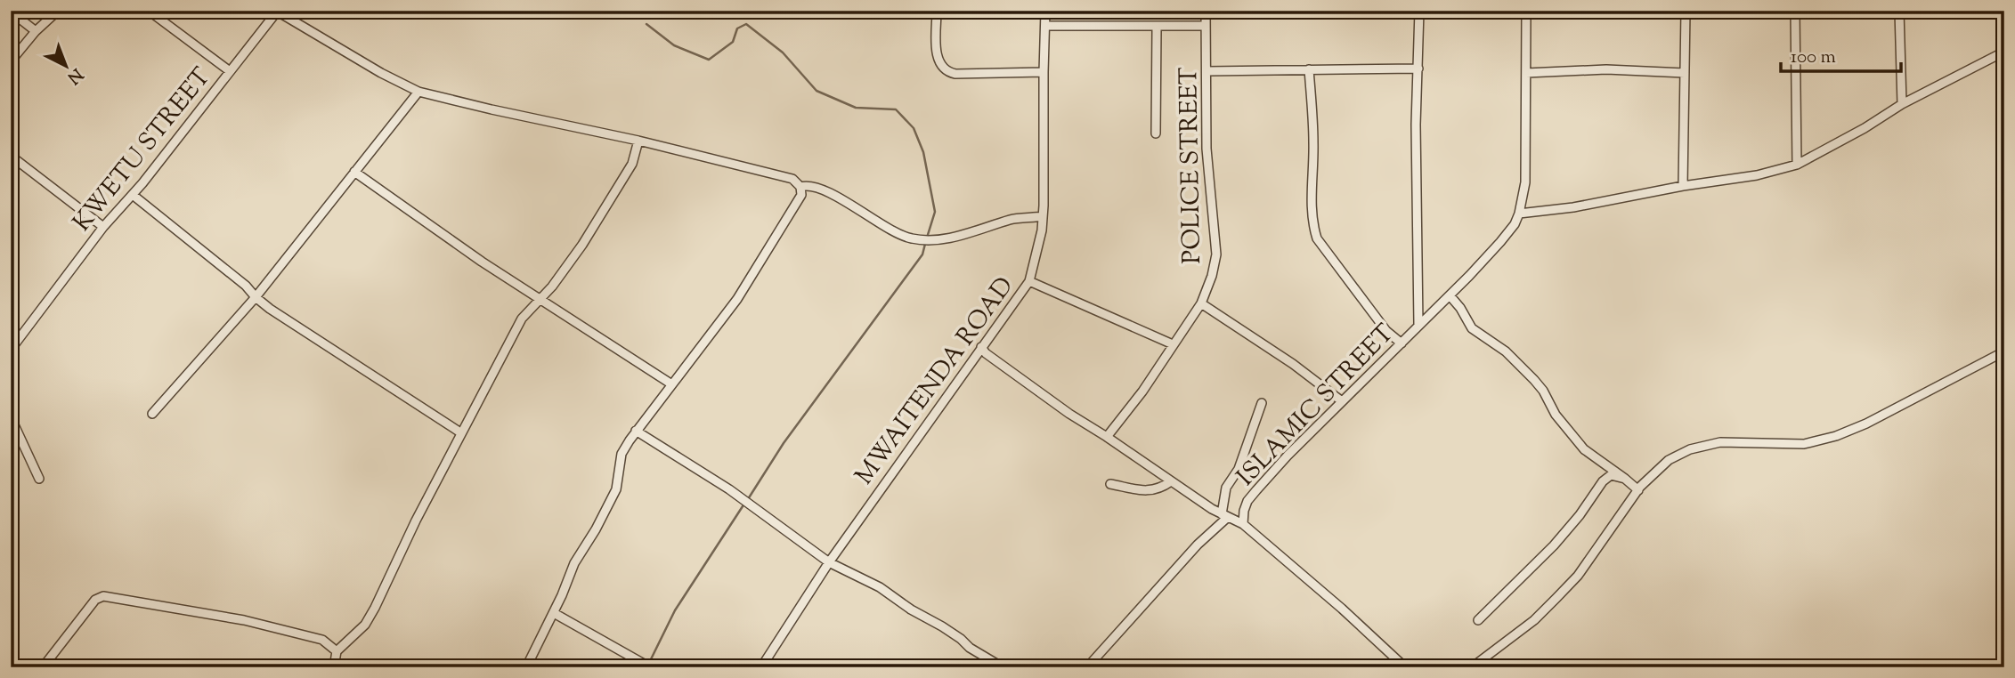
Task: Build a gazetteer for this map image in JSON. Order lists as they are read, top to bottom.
{
  "streets": {
    "street": [
      "KWETU STREET",
      "POLICE STREET",
      "MWAITENDA ROAD",
      "ISLAMIC STREET"
    ]
  },
  "scale_bar": "100 m",
  "north": "bottom right"
}
